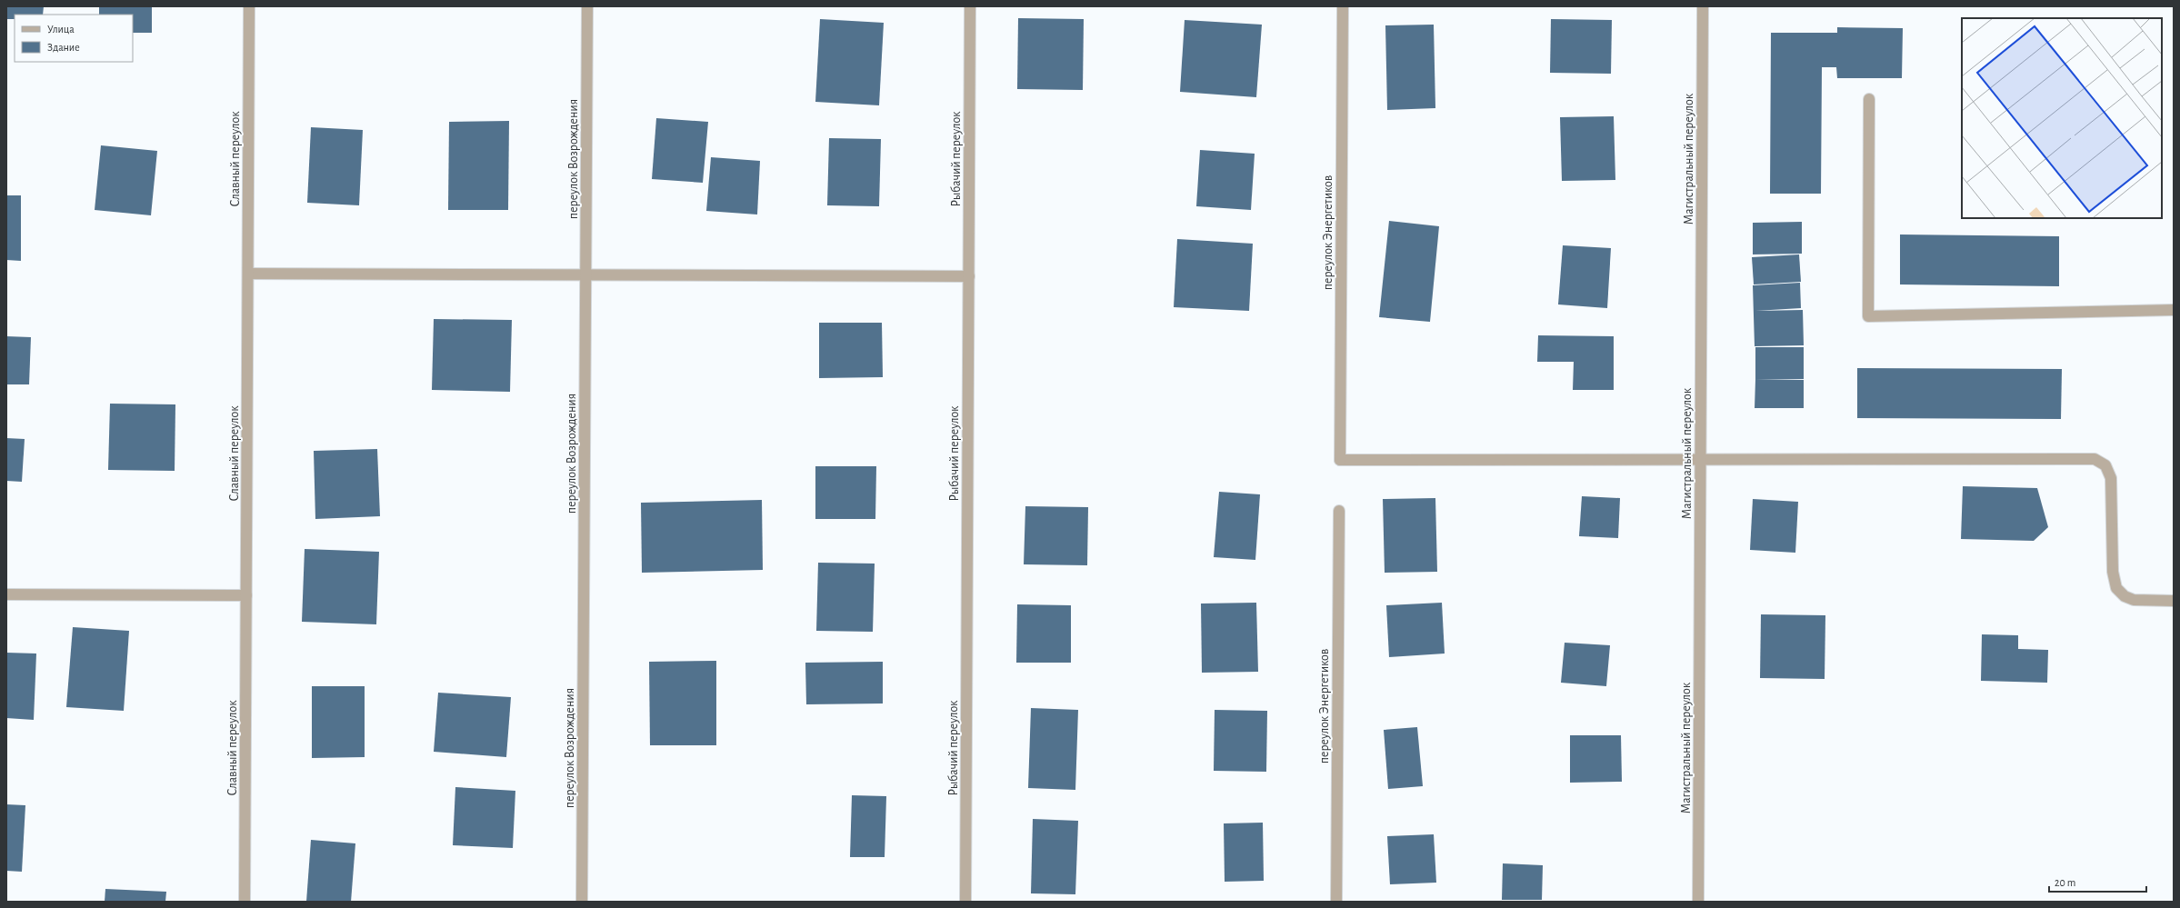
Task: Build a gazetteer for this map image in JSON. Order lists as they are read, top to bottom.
{
  "streets": {
    "street": [
      "Славный переулок",
      "переулок Возрождения",
      "Рыбачий переулок",
      "Магистральный переулок",
      "переулок Энергетиков"
    ]
  },
  "crossings": [
    ["Магистральный переулок", "переулок Энергетиков"]
  ],
  "legend": ["Улица", "Здание"],
  "scale_bar": "20 m"
}
